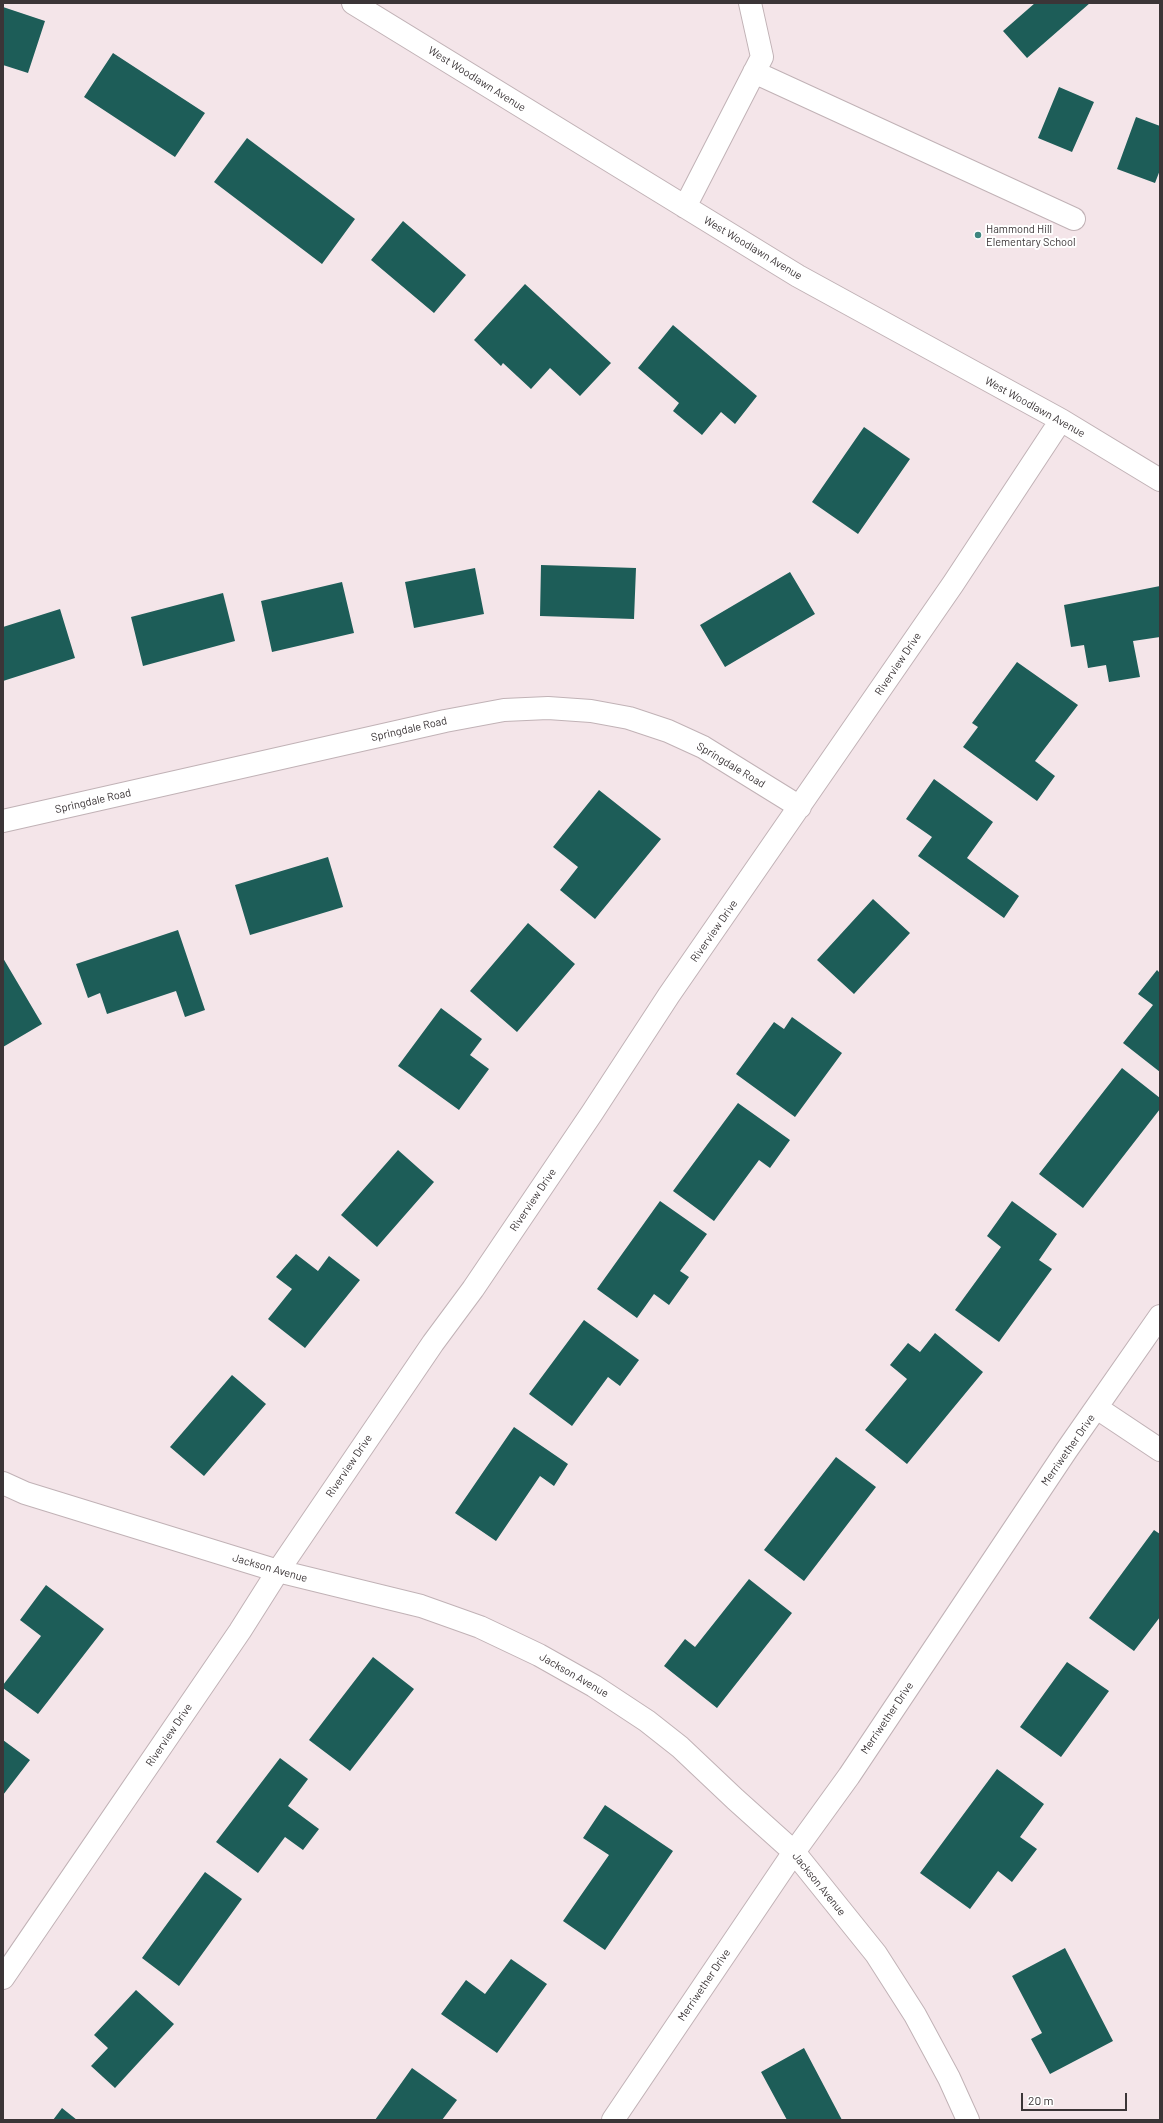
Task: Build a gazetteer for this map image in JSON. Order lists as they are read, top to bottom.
{
  "streets": {
    "street": [
      "West Woodlawn Avenue",
      "Riverview Drive",
      "Springdale Road",
      "Merriwether Drive",
      "Jackson Avenue"
    ]
  },
  "crossings": [
    ["West Woodlawn Avenue", "Riverview Drive"],
    ["Riverview Drive", "Springdale Road"],
    ["Riverview Drive", "Jackson Avenue"],
    ["Merriwether Drive", "Jackson Avenue"]
  ],
  "places": ["Hammond Hill Elementary School"],
  "scale_bar": "20 m"
}
